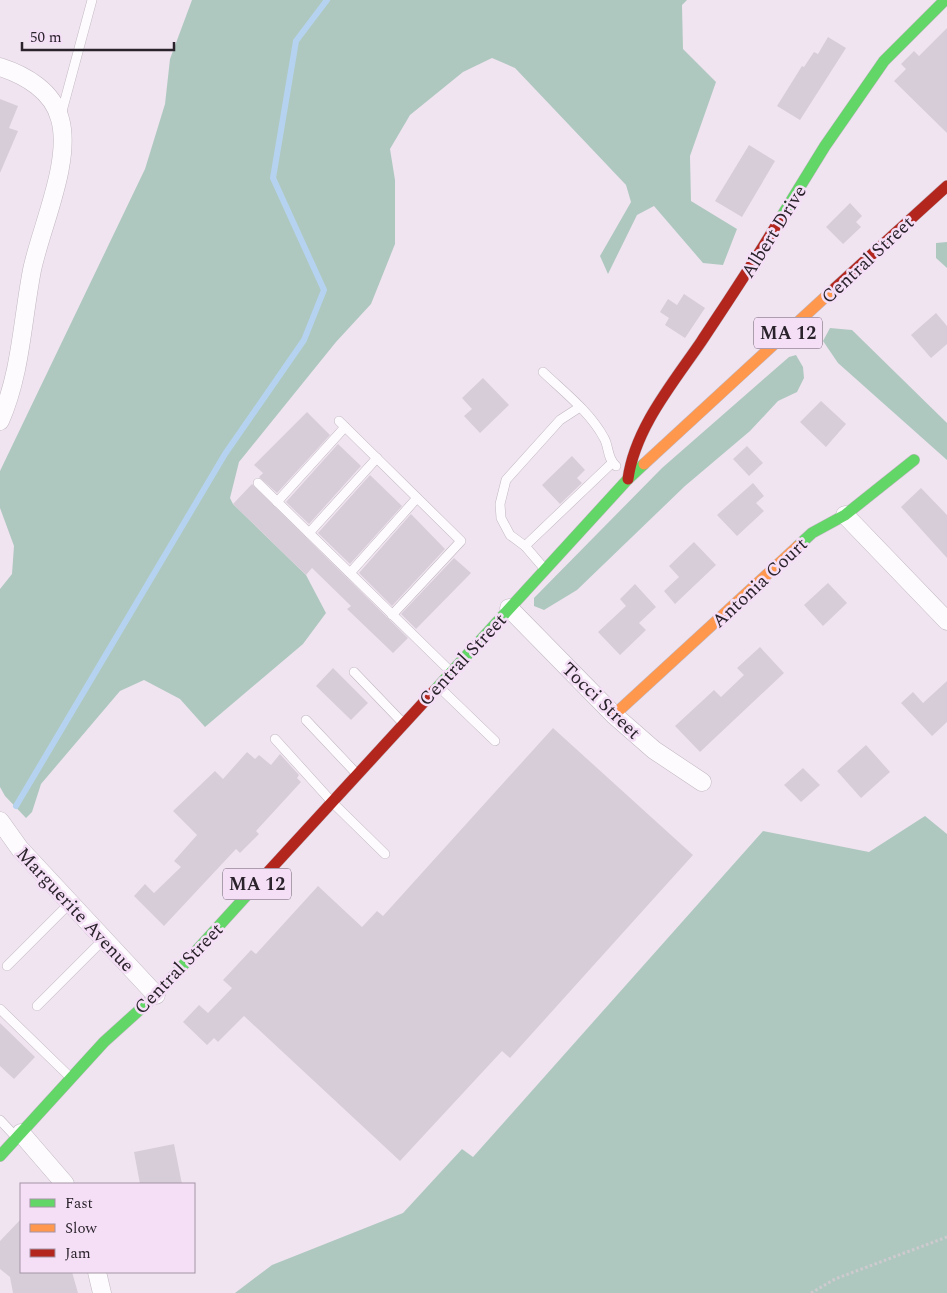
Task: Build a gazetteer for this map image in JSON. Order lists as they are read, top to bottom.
{
  "streets": {
    "main road": [
      "Albert Drive",
      "Central Street",
      "MA 12",
      "Antonia Court"
    ],
    "street": ["Tocci Street", "Marguerite Avenue"]
  },
  "crossings": [
    ["Albert Drive", "Central Street"],
    ["Central Street", "Tocci Street"],
    ["Central Street", "Marguerite Avenue"],
    ["Antonia Court", "Tocci Street"]
  ],
  "legend": ["Fast", "Slow", "Jam"],
  "scale_bar": "50 m"
}
